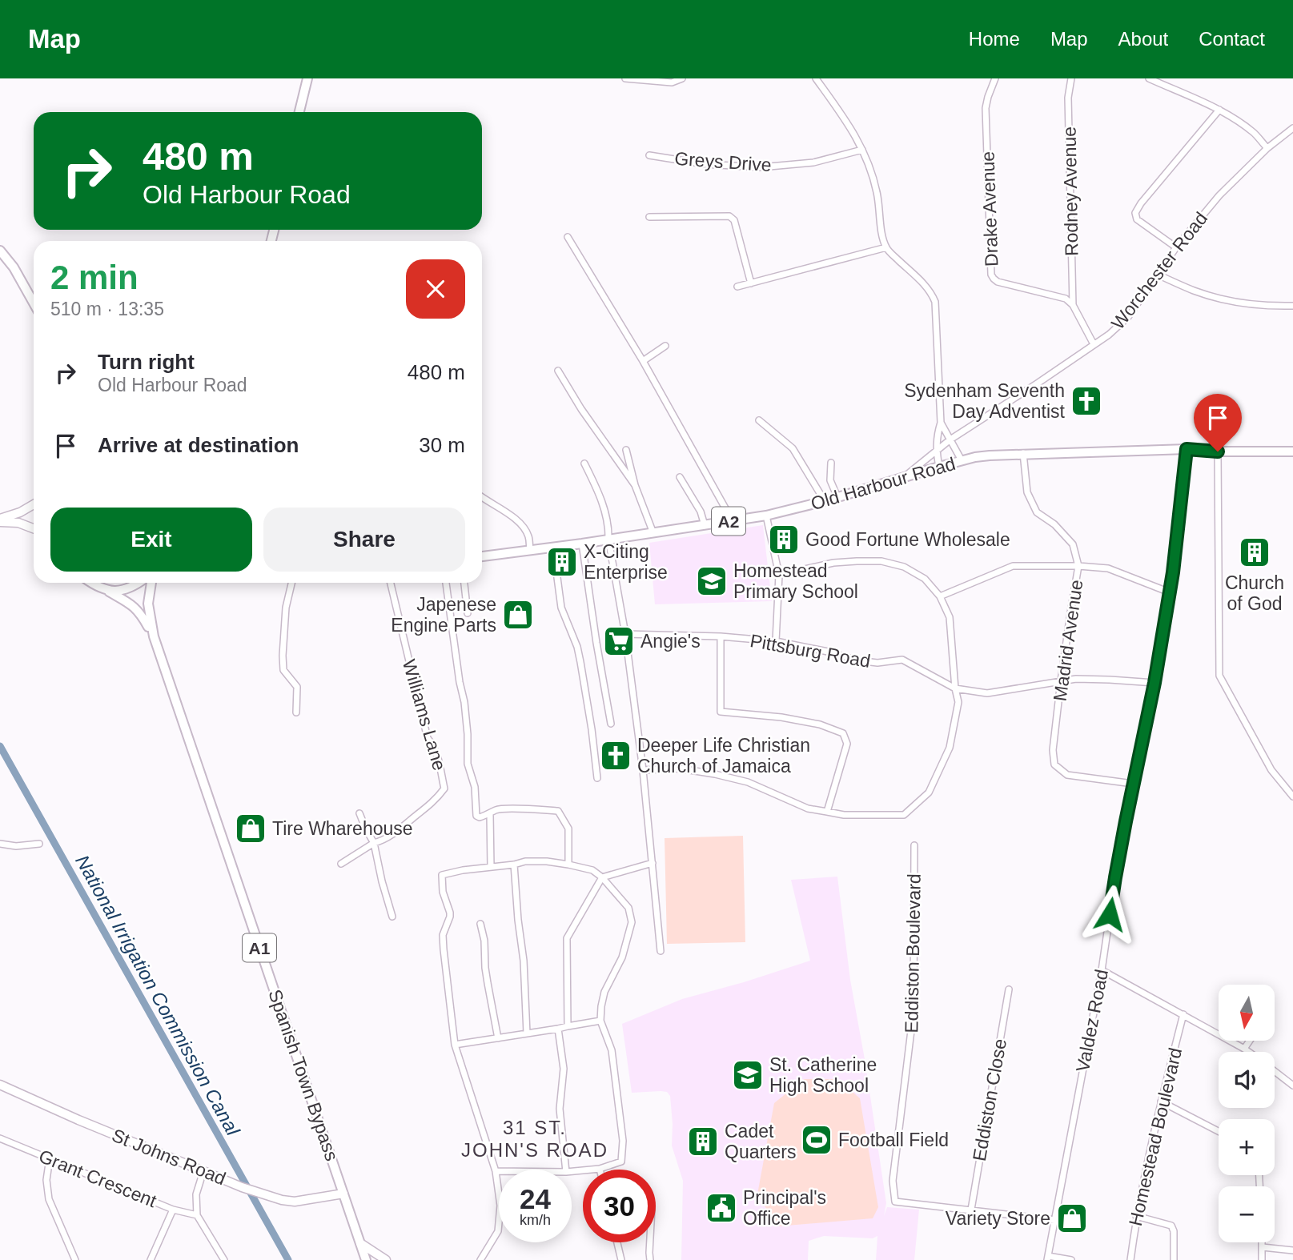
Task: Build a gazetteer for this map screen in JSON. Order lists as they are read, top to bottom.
{
  "streets": {
    "main road": [
      "Old Harbour Road",
      "A2",
      "A1",
      "Spanish Town Bypass"
    ],
    "street": [
      "Greys Drive",
      "Rodney Avenue",
      "Drake Avenue",
      "Worchester Road",
      "Madrid Avenue",
      "Pittsburg Road",
      "Williams Lane",
      "Eddiston Boulevard",
      "Valdez Road",
      "Eddiston Close",
      "Homestead Boulevard",
      "St Johns Road",
      "Grant Crescent"
    ]
  },
  "crossings": [
    ["Rodney Avenue", "Drake Avenue"],
    ["Worchester Road", "Old Harbour Road"],
    ["Old Harbour Road", "Madrid Avenue"],
    ["Old Harbour Road", "Valdez Road"],
    ["Madrid Avenue", "Pittsburg Road"],
    ["Madrid Avenue", "Valdez Road"],
    ["Pittsburg Road", "Valdez Road"],
    ["A1", "Spanish Town Bypass"],
    ["Eddiston Boulevard", "Valdez Road"],
    ["Eddiston Boulevard", "Eddiston Close"],
    ["Spanish Town Bypass", "St Johns Road"]
  ],
  "districts": ["31 ST. JOHN'S ROAD"],
  "water": ["National Irrigation Commission Canal"],
  "places": {
    "church": ["Sydenham Seventh Day Adventist", "Deeper Life Christian Church of Jamaica"],
    "building": [
      "Good Fortune Wholesale",
      "Church of God",
      "X-Citing Enterprise",
      "Cadet Quarters"
    ],
    "school or university": ["Homestead Primary School", "St. Catherine High School"],
    "shop": ["Japenese Engine Parts", "Tire Wharehouse", "Variety Store"],
    "supermarket": ["Angie's"],
    "sports": ["Football Field"],
    "public building": ["Principal's Office"]
  },
  "north": "bottom",
  "page": {
    "header": "Map",
    "nav": [
      "Home",
      "Map",
      "About",
      "Contact"
    ],
    "turn": ["480 m", "Old Harbour Road"],
    "heading": ["2 min", "510 m · 13:35"],
    "list": [
      {
        "name": "Turn right",
        "note": "Old Harbour Road",
        "value": "480 m"
      },
      {
        "name": "Arrive at destination",
        "value": "30 m"
      }
    ],
    "buttons": ["Exit", "Share"],
    "map_buttons": ["+", "−"],
    "speed": "24 km/h",
    "limit": "30"
  }
}
